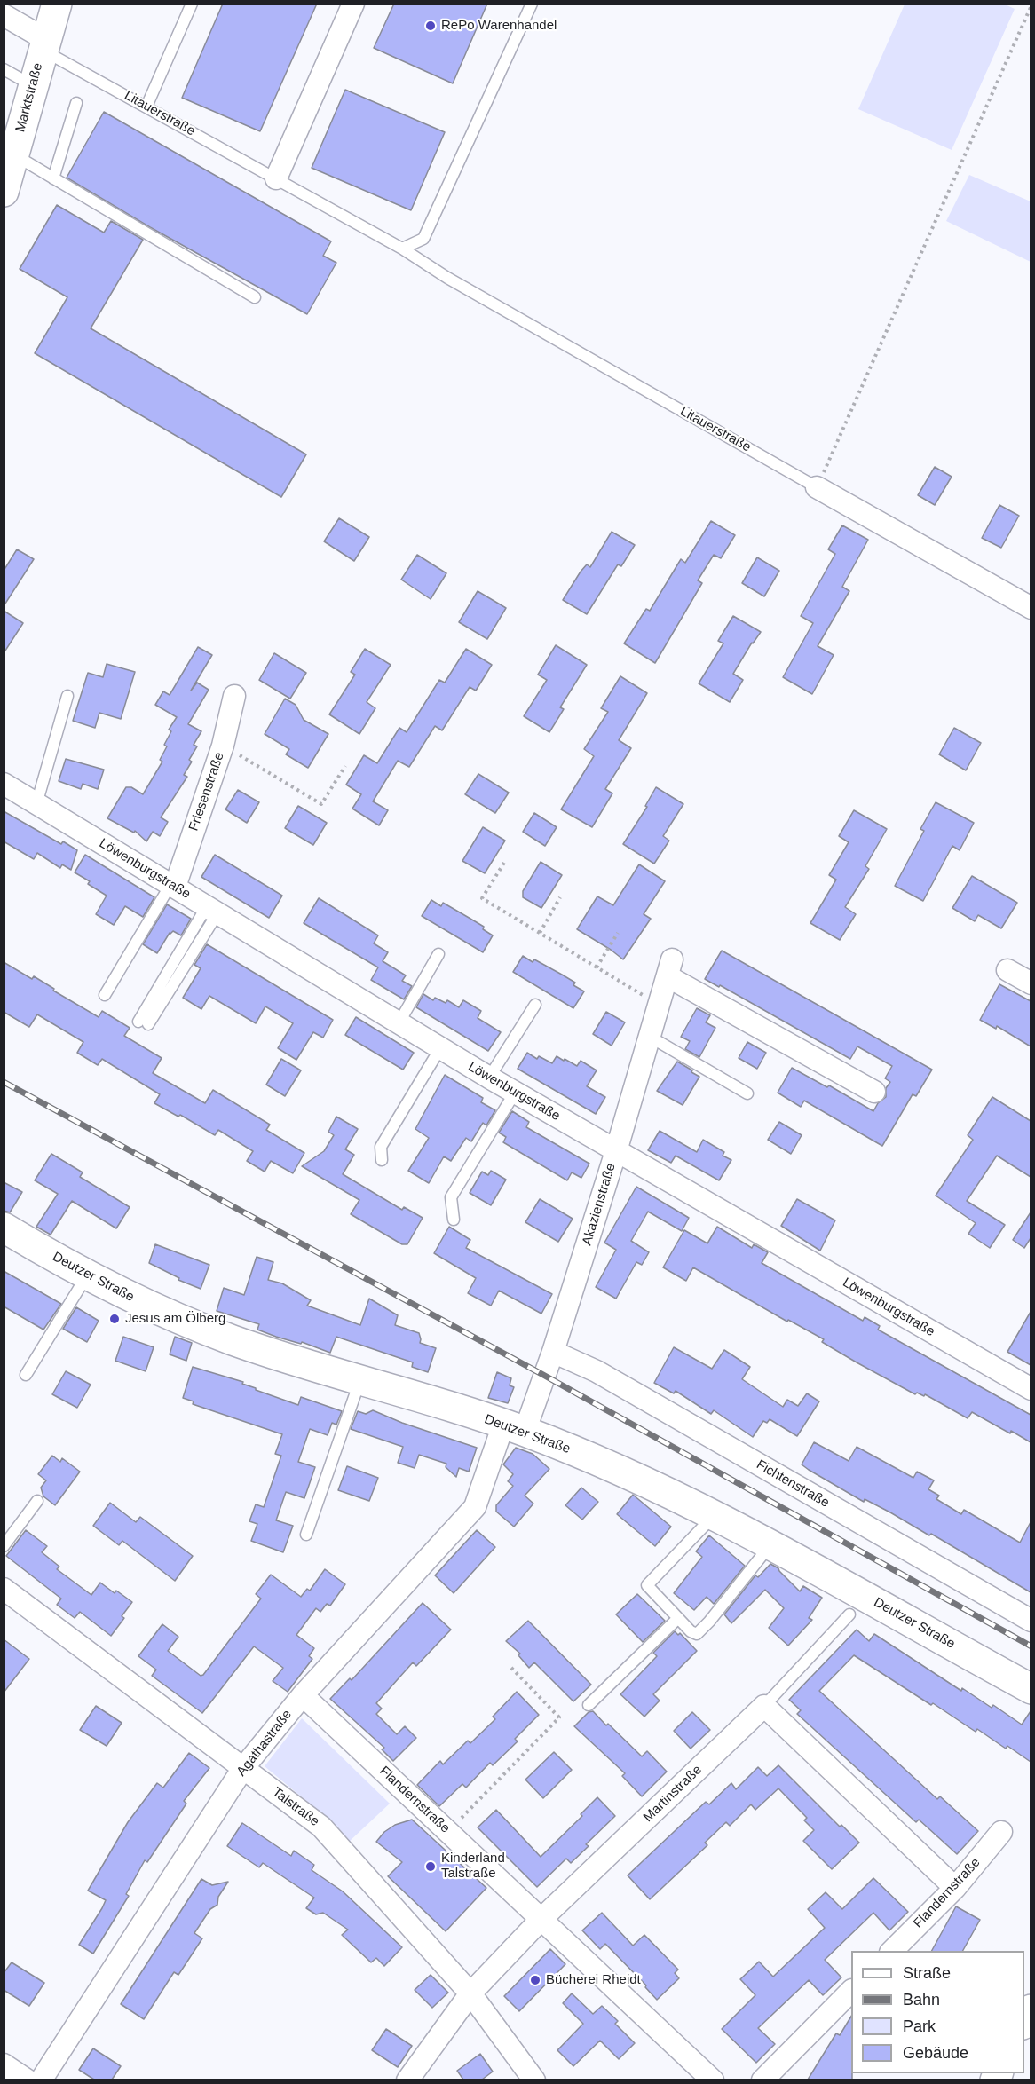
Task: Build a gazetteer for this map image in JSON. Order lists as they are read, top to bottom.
{
  "streets": {
    "main road": ["Marktstraße", "Deutzer Straße"],
    "street": [
      "Litauerstraße",
      "Friesenstraße",
      "Löwenburgstraße",
      "Akazienstraße",
      "Fichtenstraße",
      "Agathastraße",
      "Martinstraße",
      "Flandernstraße",
      "Talstraße"
    ]
  },
  "crossings": [
    ["Marktstraße", "Litauerstraße"],
    ["Friesenstraße", "Löwenburgstraße"],
    ["Löwenburgstraße", "Akazienstraße"],
    ["Akazienstraße", "Deutzer Straße"],
    ["Akazienstraße", "Fichtenstraße"],
    ["Akazienstraße", "Agathastraße"],
    ["Deutzer Straße", "Agathastraße"],
    ["Agathastraße", "Flandernstraße"],
    ["Agathastraße", "Talstraße"],
    ["Martinstraße", "Flandernstraße"],
    ["Martinstraße", "Talstraße"]
  ],
  "places": [
    "RePo Warenhandel",
    "Jesus am Ölberg",
    "Kinderland Talstraße",
    "Bücherei Rheidt"
  ],
  "legend": [
    "Straße",
    "Bahn",
    "Park",
    "Gebäude"
  ]
}
